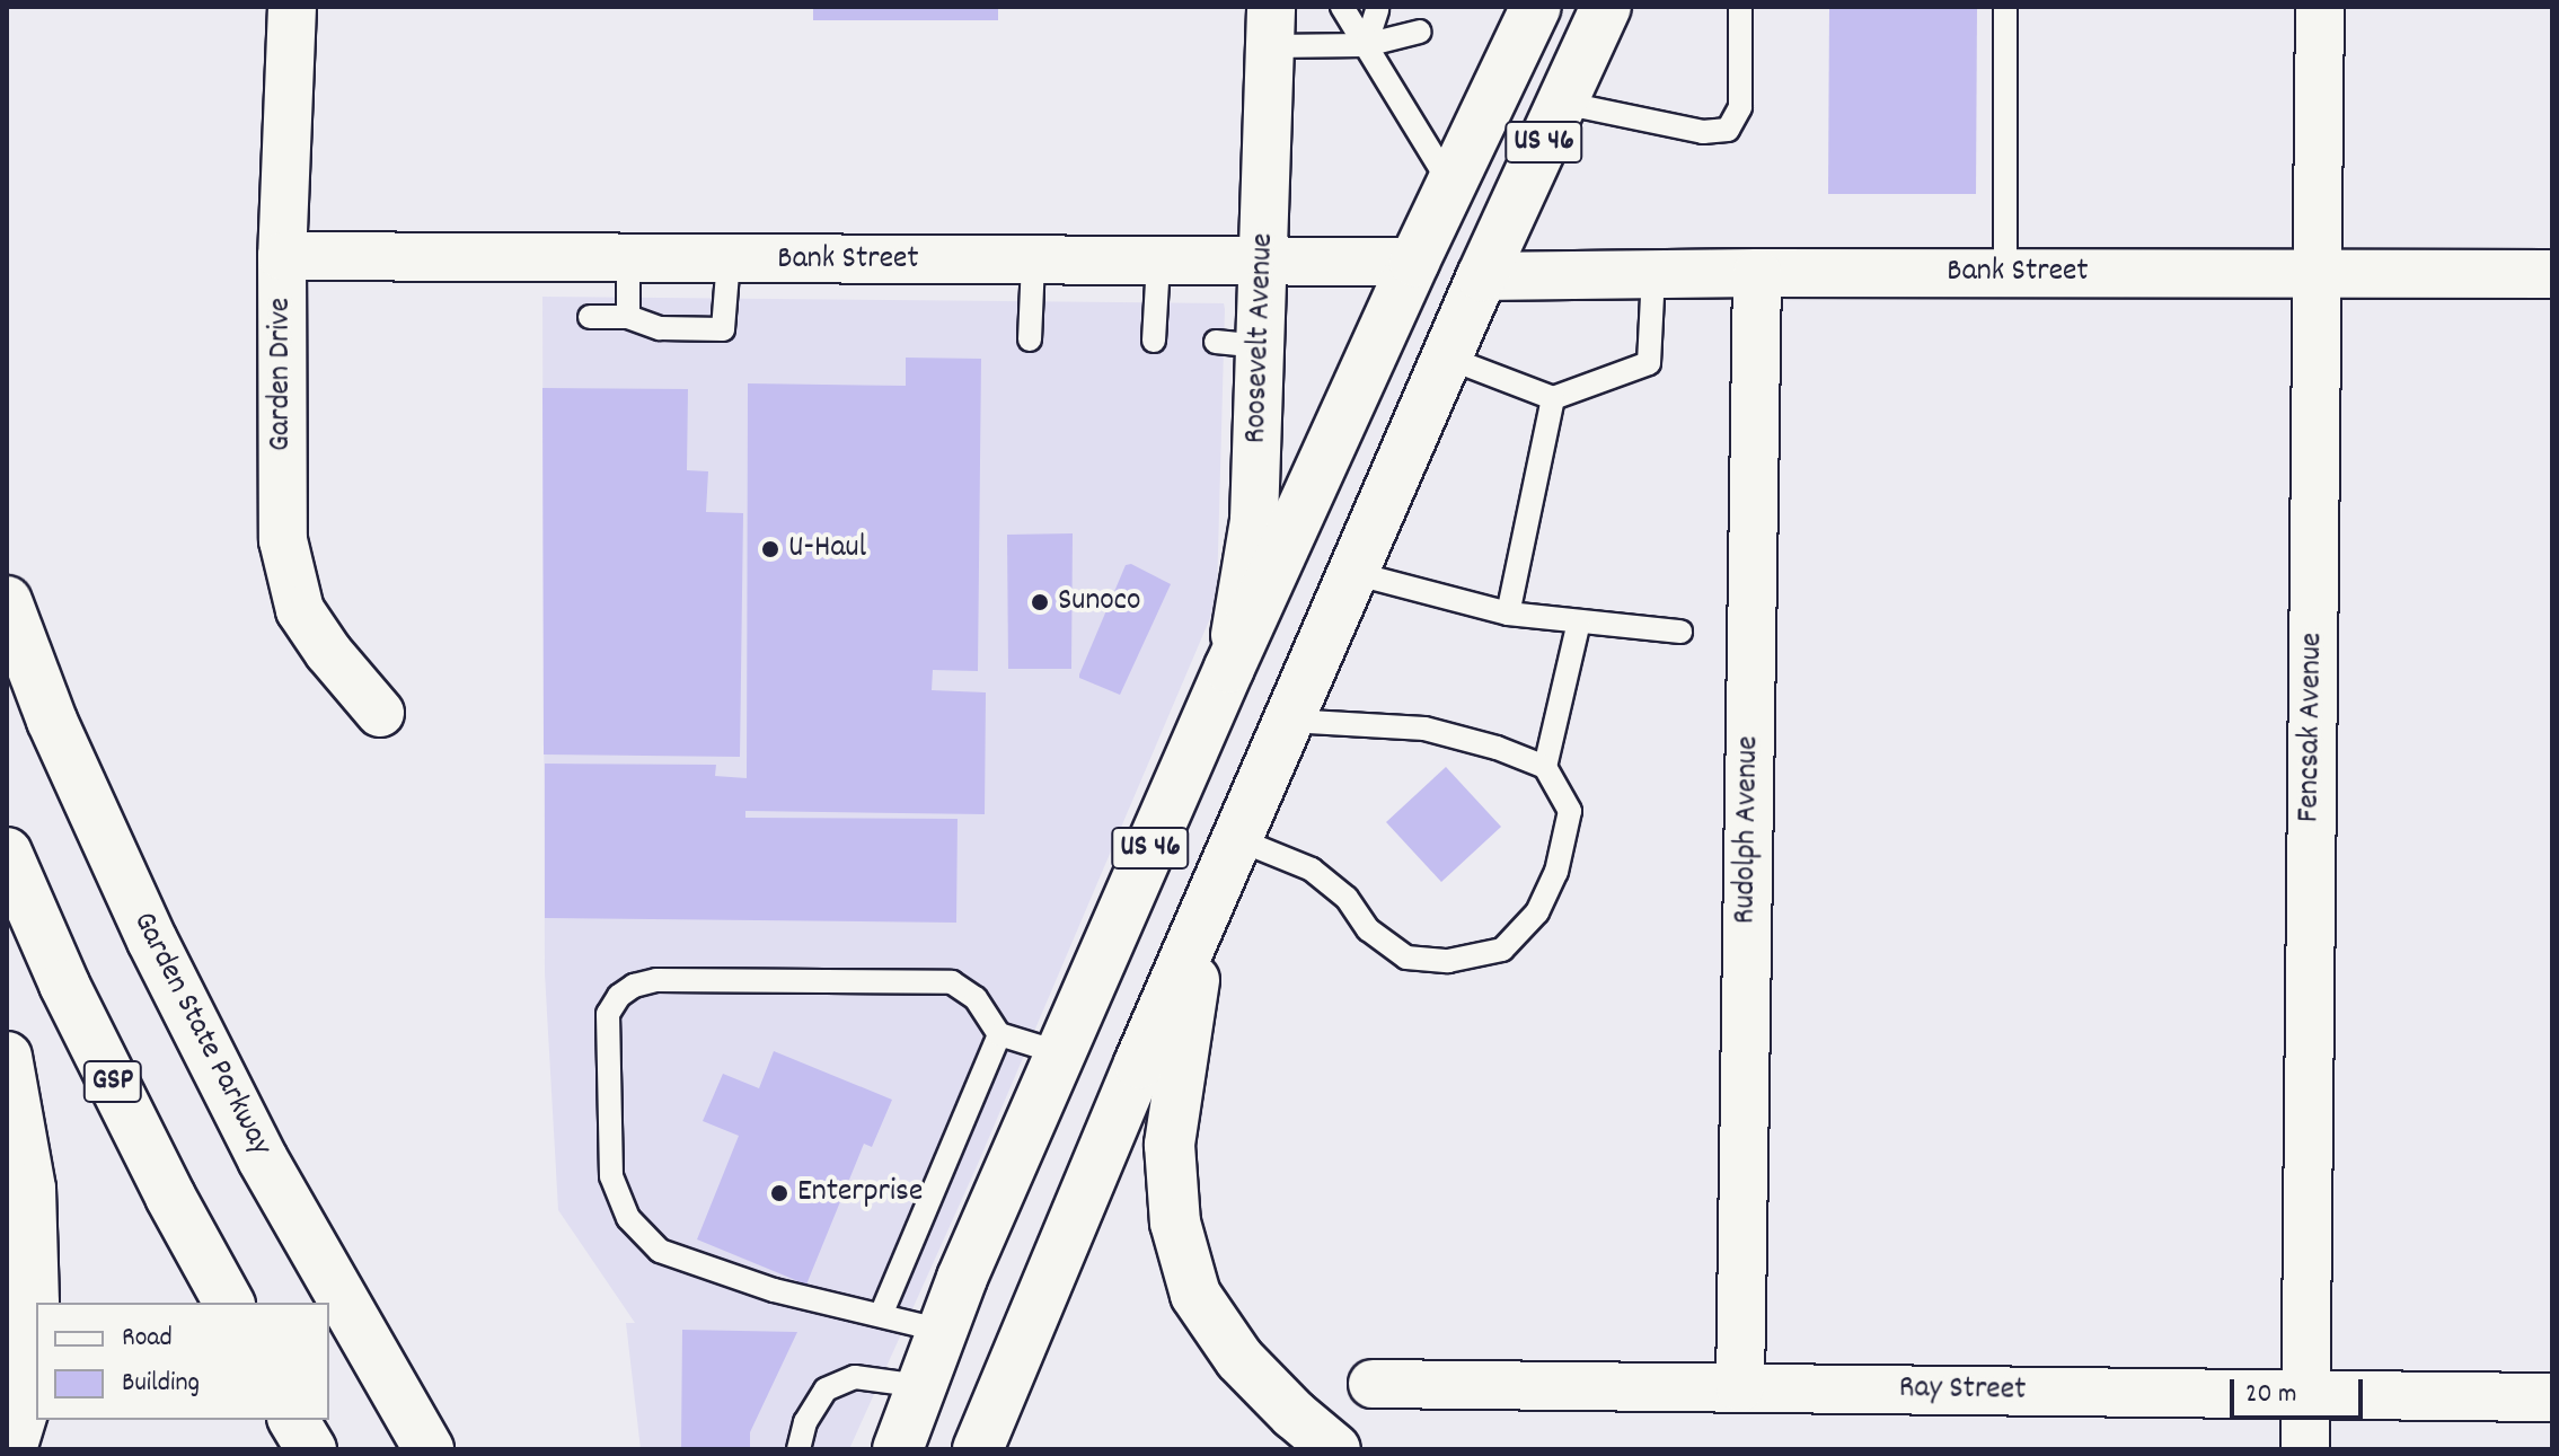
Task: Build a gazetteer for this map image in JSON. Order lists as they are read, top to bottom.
{
  "streets": {
    "highway": ["US 46", "Garden State Parkway", "GSP"],
    "street": [
      "Bank Street",
      "Roosevelt Avenue",
      "Garden Drive",
      "Fencsak Avenue",
      "Rudolph Avenue",
      "Ray Street"
    ]
  },
  "crossings": [
    ["US 46", "Bank Street"],
    ["US 46", "Roosevelt Avenue"],
    ["Bank Street", "Roosevelt Avenue"],
    ["Bank Street", "Garden Drive"],
    ["Bank Street", "Fencsak Avenue"],
    ["Bank Street", "Rudolph Avenue"],
    ["Fencsak Avenue", "Ray Street"],
    ["Rudolph Avenue", "Ray Street"]
  ],
  "places": ["U-Haul", "Sunoco", "Enterprise"],
  "legend": ["Road", "Building"],
  "scale_bar": "20 m"
}
